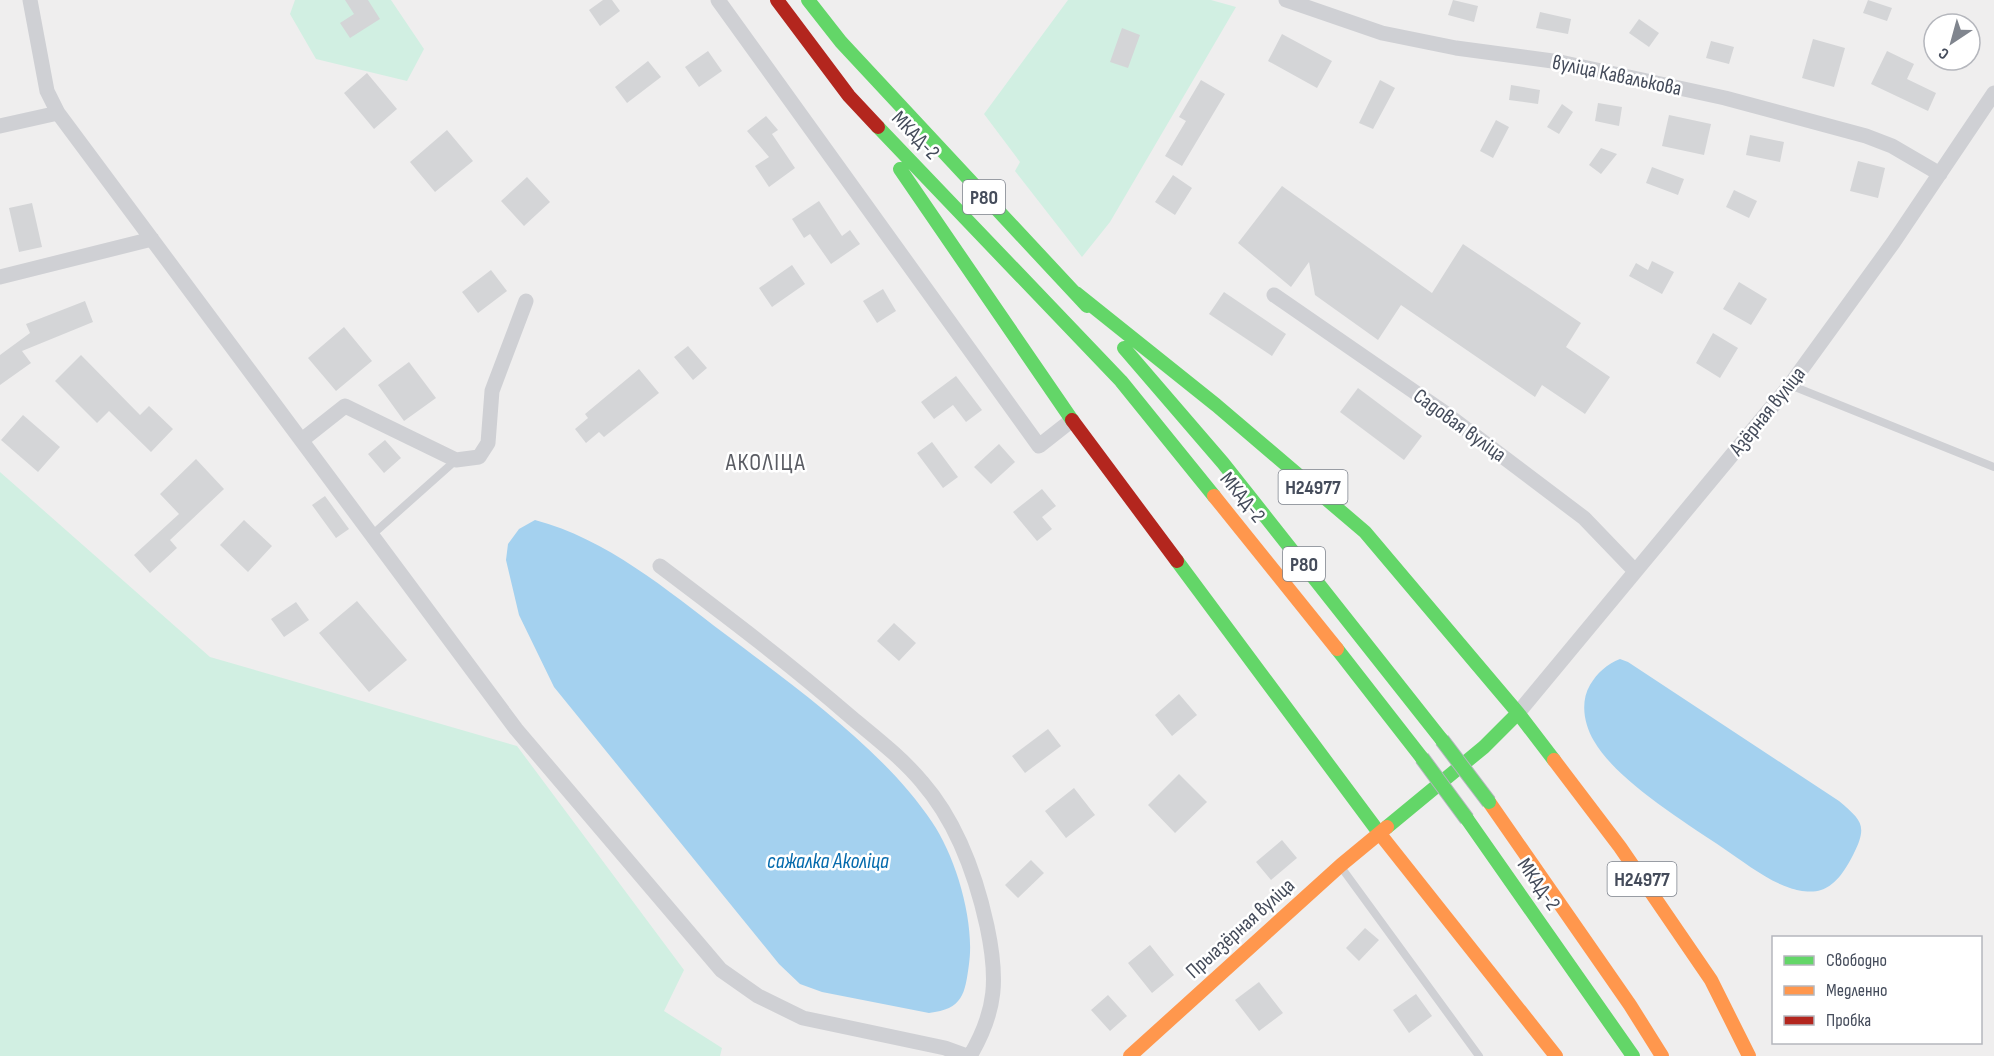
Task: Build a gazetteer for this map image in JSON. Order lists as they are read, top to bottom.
{
  "streets": {
    "main road": [
      "МКАД-2",
      "Р80",
      "Н24977",
      "Прыазёрная вуліца"
    ],
    "street": ["вуліца Кавалькова", "Азёрная вуліца", "Садовая вуліца"]
  },
  "crossings": [
    ["вуліца Кавалькова", "Азёрная вуліца"],
    ["Р80", "Н24977"],
    ["Азёрная вуліца", "Садовая вуліца"],
    ["Азёрная вуліца", "Н24977"],
    ["Азёрная вуліца", "Прыазёрная вуліца"],
    ["Н24977", "Прыазёрная вуліца"]
  ],
  "districts": ["АКОЛІЦА"],
  "water": ["сажалка Аколіца"],
  "legend": ["Свободно", "Медленно", "Пробка"],
  "north": "bottom left"
}
